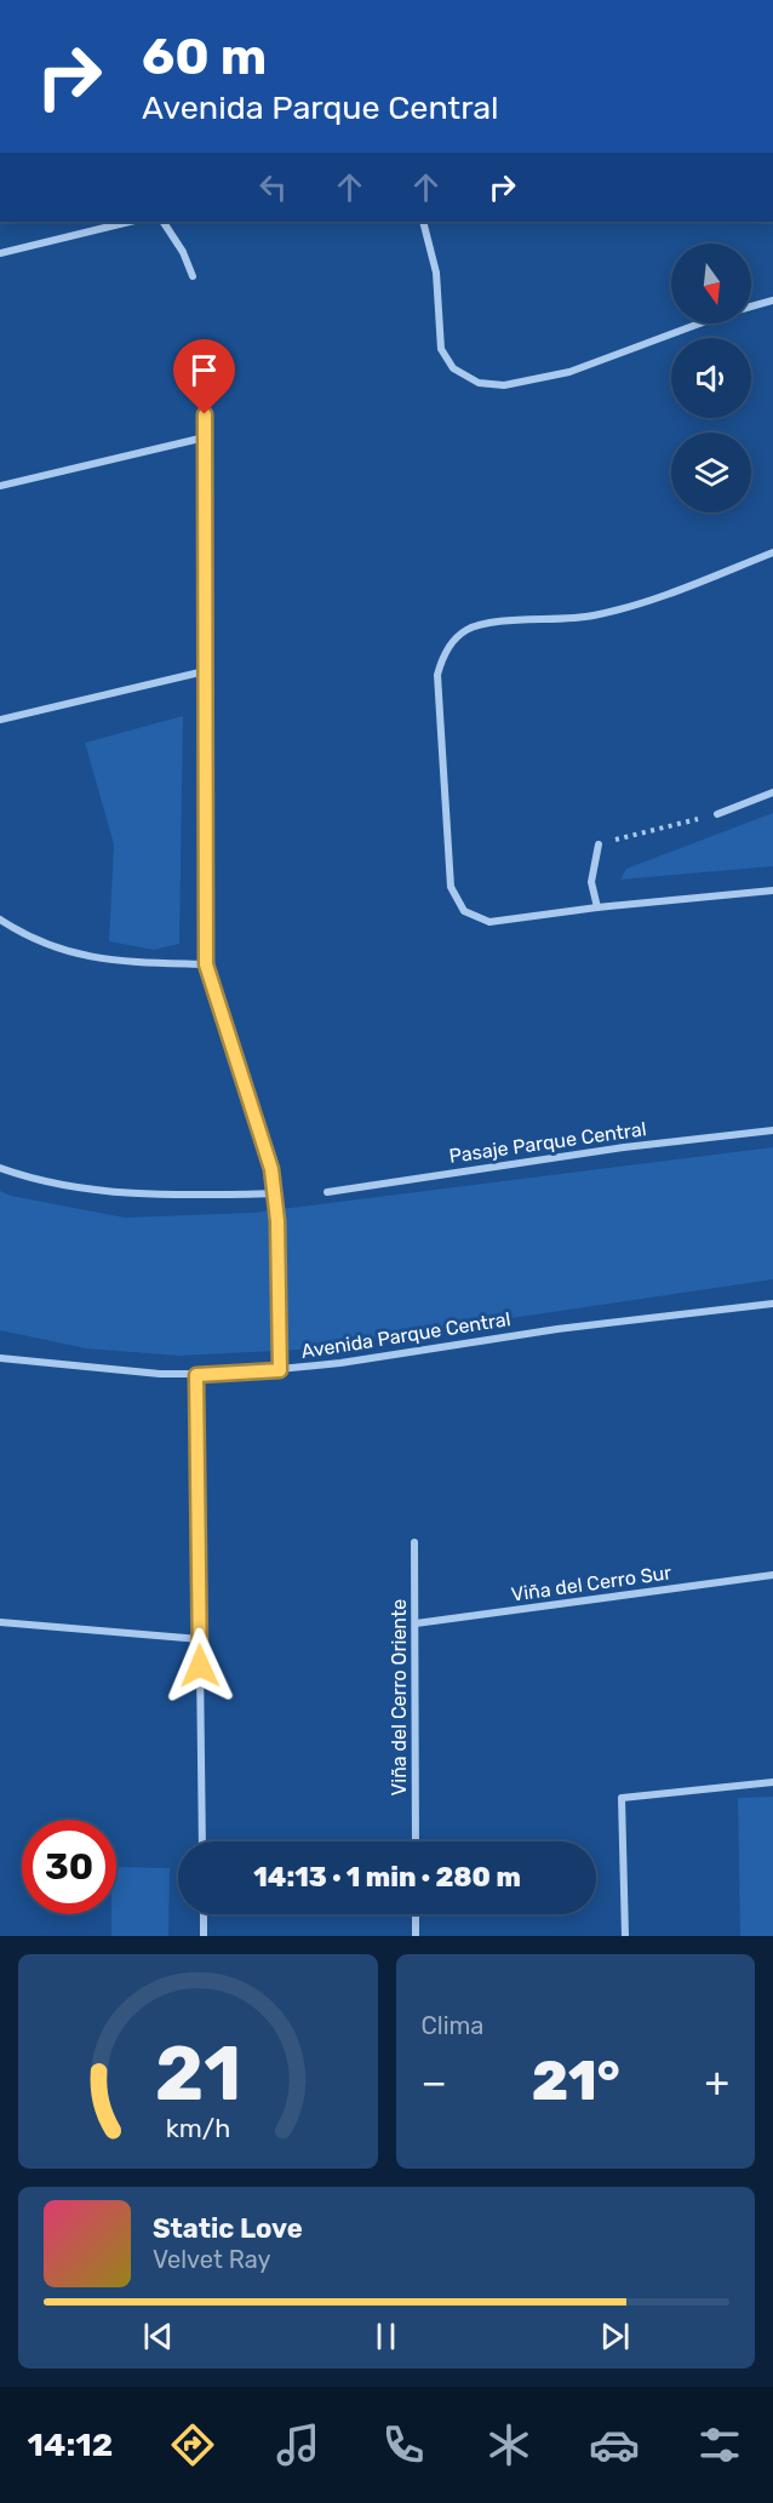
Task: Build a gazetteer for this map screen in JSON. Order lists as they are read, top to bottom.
{
  "streets": {
    "street": [
      "Pasaje Parque Central",
      "Avenida Parque Central",
      "Viña del Cerro Sur",
      "Viña del Cerro Oriente"
    ]
  },
  "crossings": [
    ["Viña del Cerro Sur", "Viña del Cerro Oriente"]
  ],
  "north": "bottom",
  "page": {
    "turn": ["60 m", "Avenida Parque Central"],
    "limit": "30",
    "trip": "14:13 · 1 min · 280 m",
    "tile": "Clima",
    "heat": ["−", "21°", "+"],
    "song": ["Static Love", "Velvet Ray"],
    "tabs": "14:12",
    "gauge": ["21", "km/h"]
  }
}
